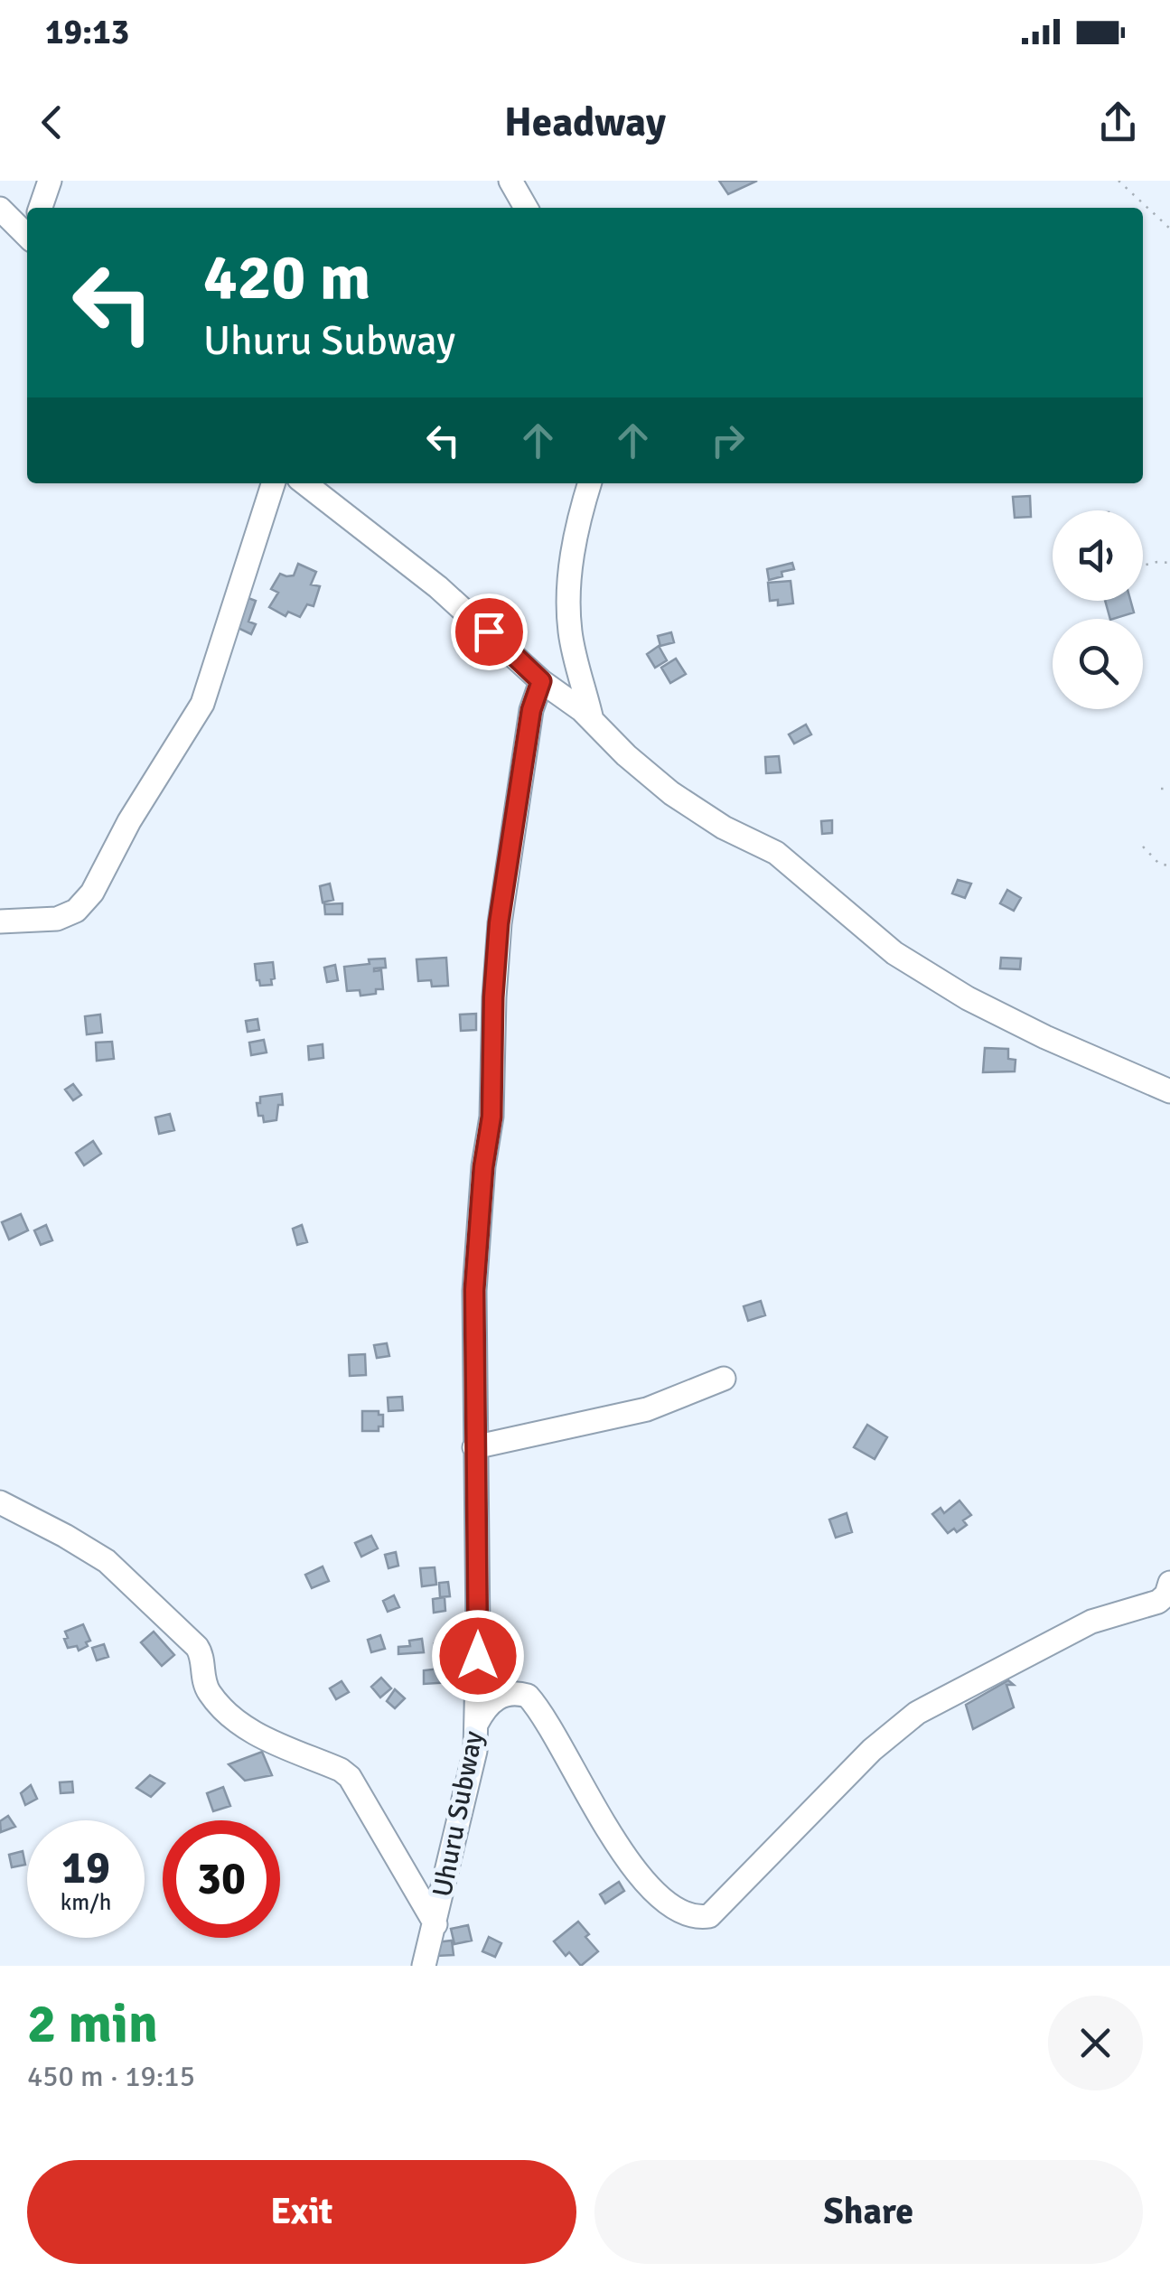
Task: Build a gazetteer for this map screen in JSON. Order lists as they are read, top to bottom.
{
  "streets": {
    "street": ["Uhuru Subway"]
  },
  "page": {
    "status": "19:13",
    "header": "Headway",
    "turn": ["420 m", "Uhuru Subway"],
    "speed": "19 km/h",
    "limit": "30",
    "heading": ["2 min", "450 m · 19:15"],
    "buttons": ["Exit", "Share"]
  }
}
